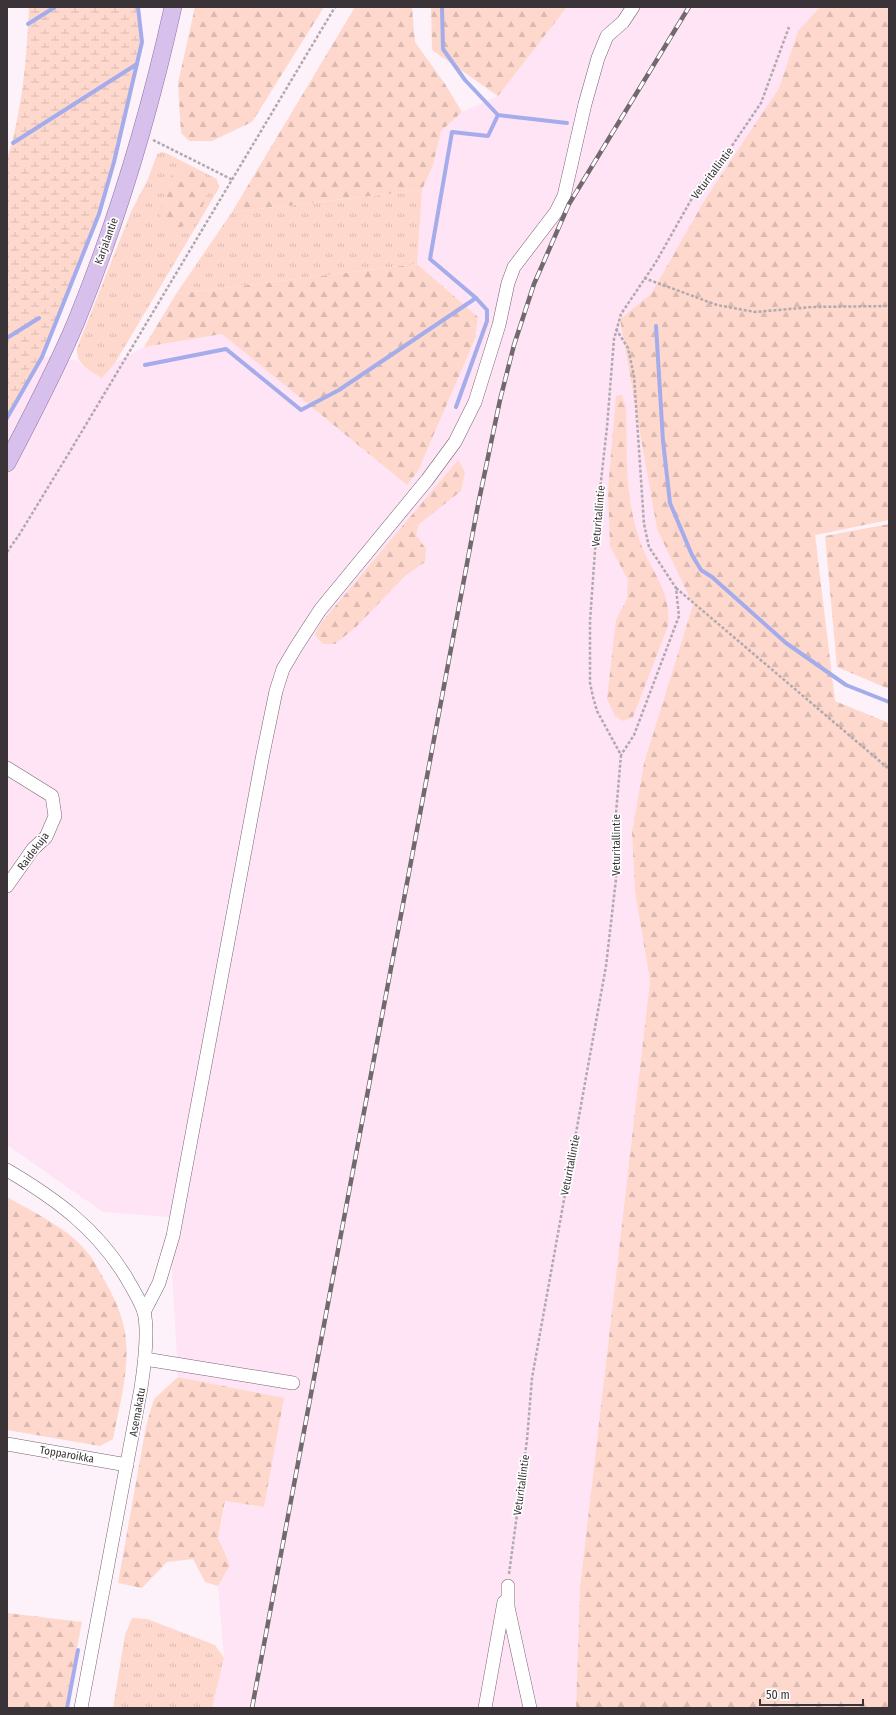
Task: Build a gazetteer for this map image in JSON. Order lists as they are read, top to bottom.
{
  "streets": {
    "main road": ["Karjalantie"],
    "street": ["Raidekuja", "Asemakatu", "Topparoikka"],
    "path": ["Veturitallintie"]
  },
  "crossings": [
    ["Asemakatu", "Topparoikka"]
  ],
  "scale_bar": "50 m"
}
